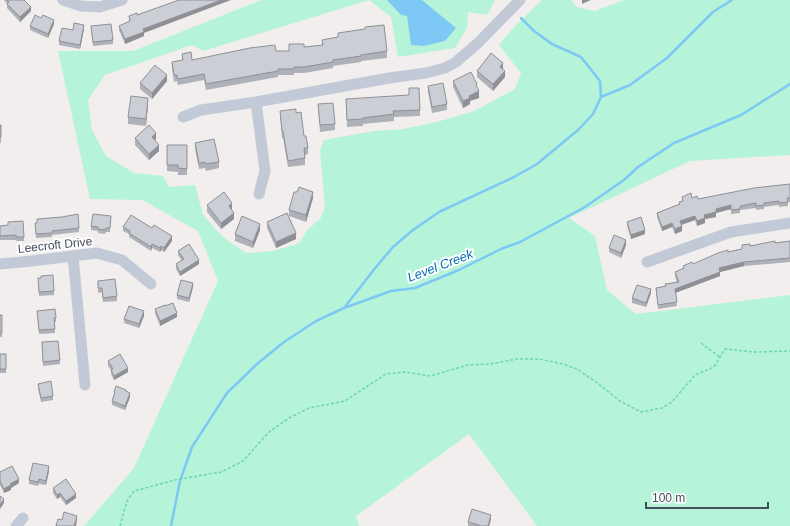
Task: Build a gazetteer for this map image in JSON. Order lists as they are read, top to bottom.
{
  "streets": {
    "street": ["Leecroft Drive"]
  },
  "water": ["Level Creek"],
  "scale_bar": "100 m"
}
